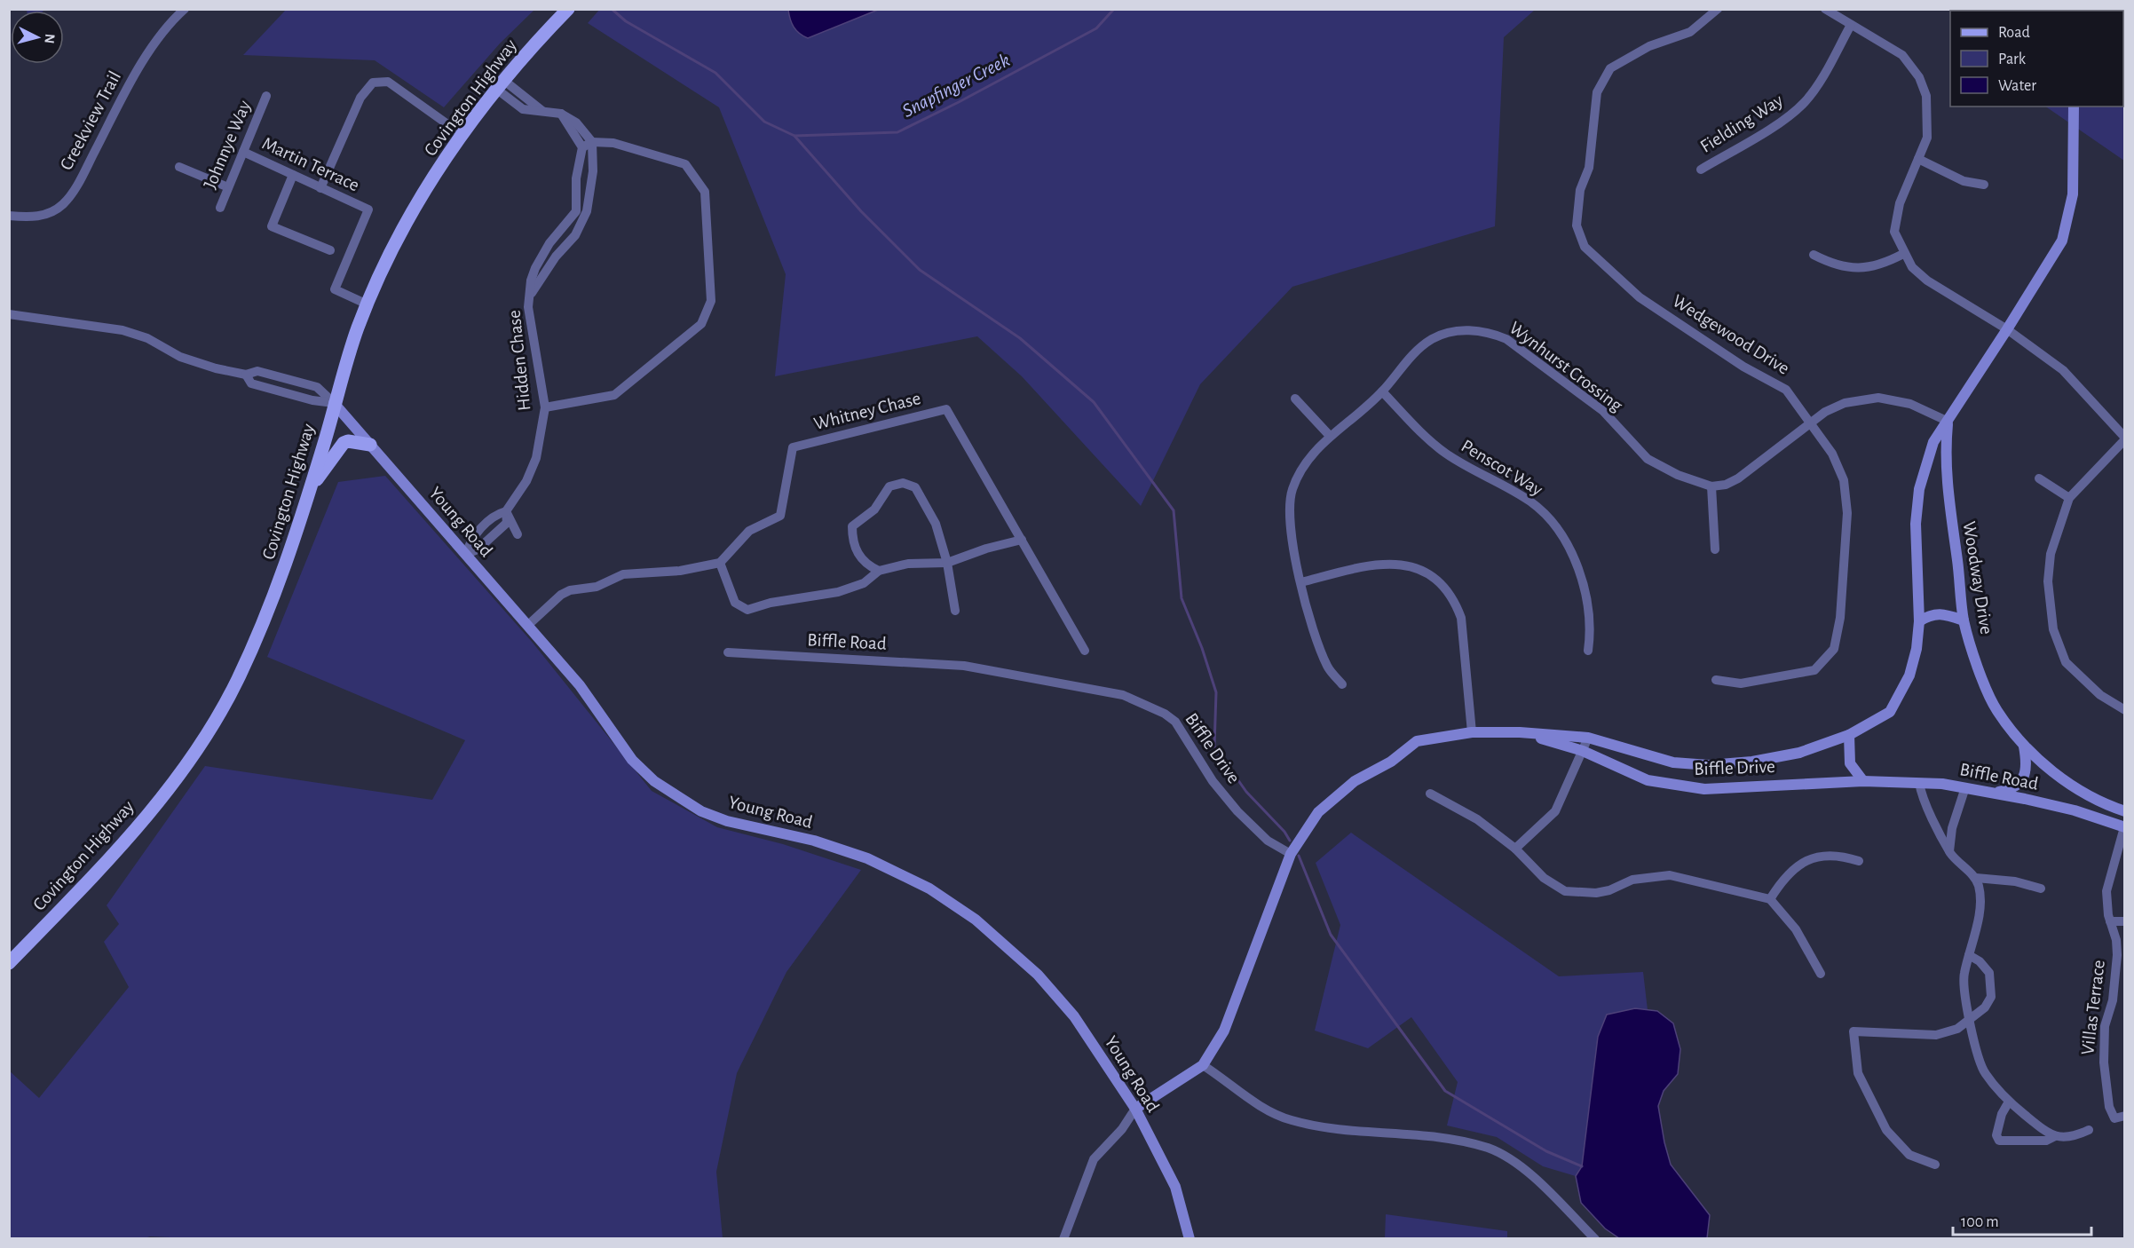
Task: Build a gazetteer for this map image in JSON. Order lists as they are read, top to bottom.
{
  "streets": {
    "main road": ["Covington Highway"],
    "street": [
      "Creekview Trail",
      "Fielding Way",
      "Johnnye Way",
      "Martin Terrace",
      "Wedgewood Drive",
      "Hidden Chase",
      "Wynhurst Crossing",
      "Whitney Chase",
      "Penscot Way",
      "Young Road",
      "Woodway Drive",
      "Biffle Road",
      "Biffle Drive",
      "Villas Terrace"
    ]
  },
  "crossings": [
    ["Covington Highway", "Martin Terrace"],
    ["Covington Highway", "Young Road"],
    ["Johnnye Way", "Martin Terrace"],
    ["Hidden Chase", "Young Road"],
    ["Wynhurst Crossing", "Penscot Way"],
    ["Young Road", "Biffle Drive"],
    ["Biffle Road", "Biffle Drive"],
    ["Biffle Road", "Villas Terrace"]
  ],
  "water": ["Snapfinger Creek"],
  "legend": ["Road", "Park", "Water"],
  "scale_bar": "100 m",
  "north": "right"
}
